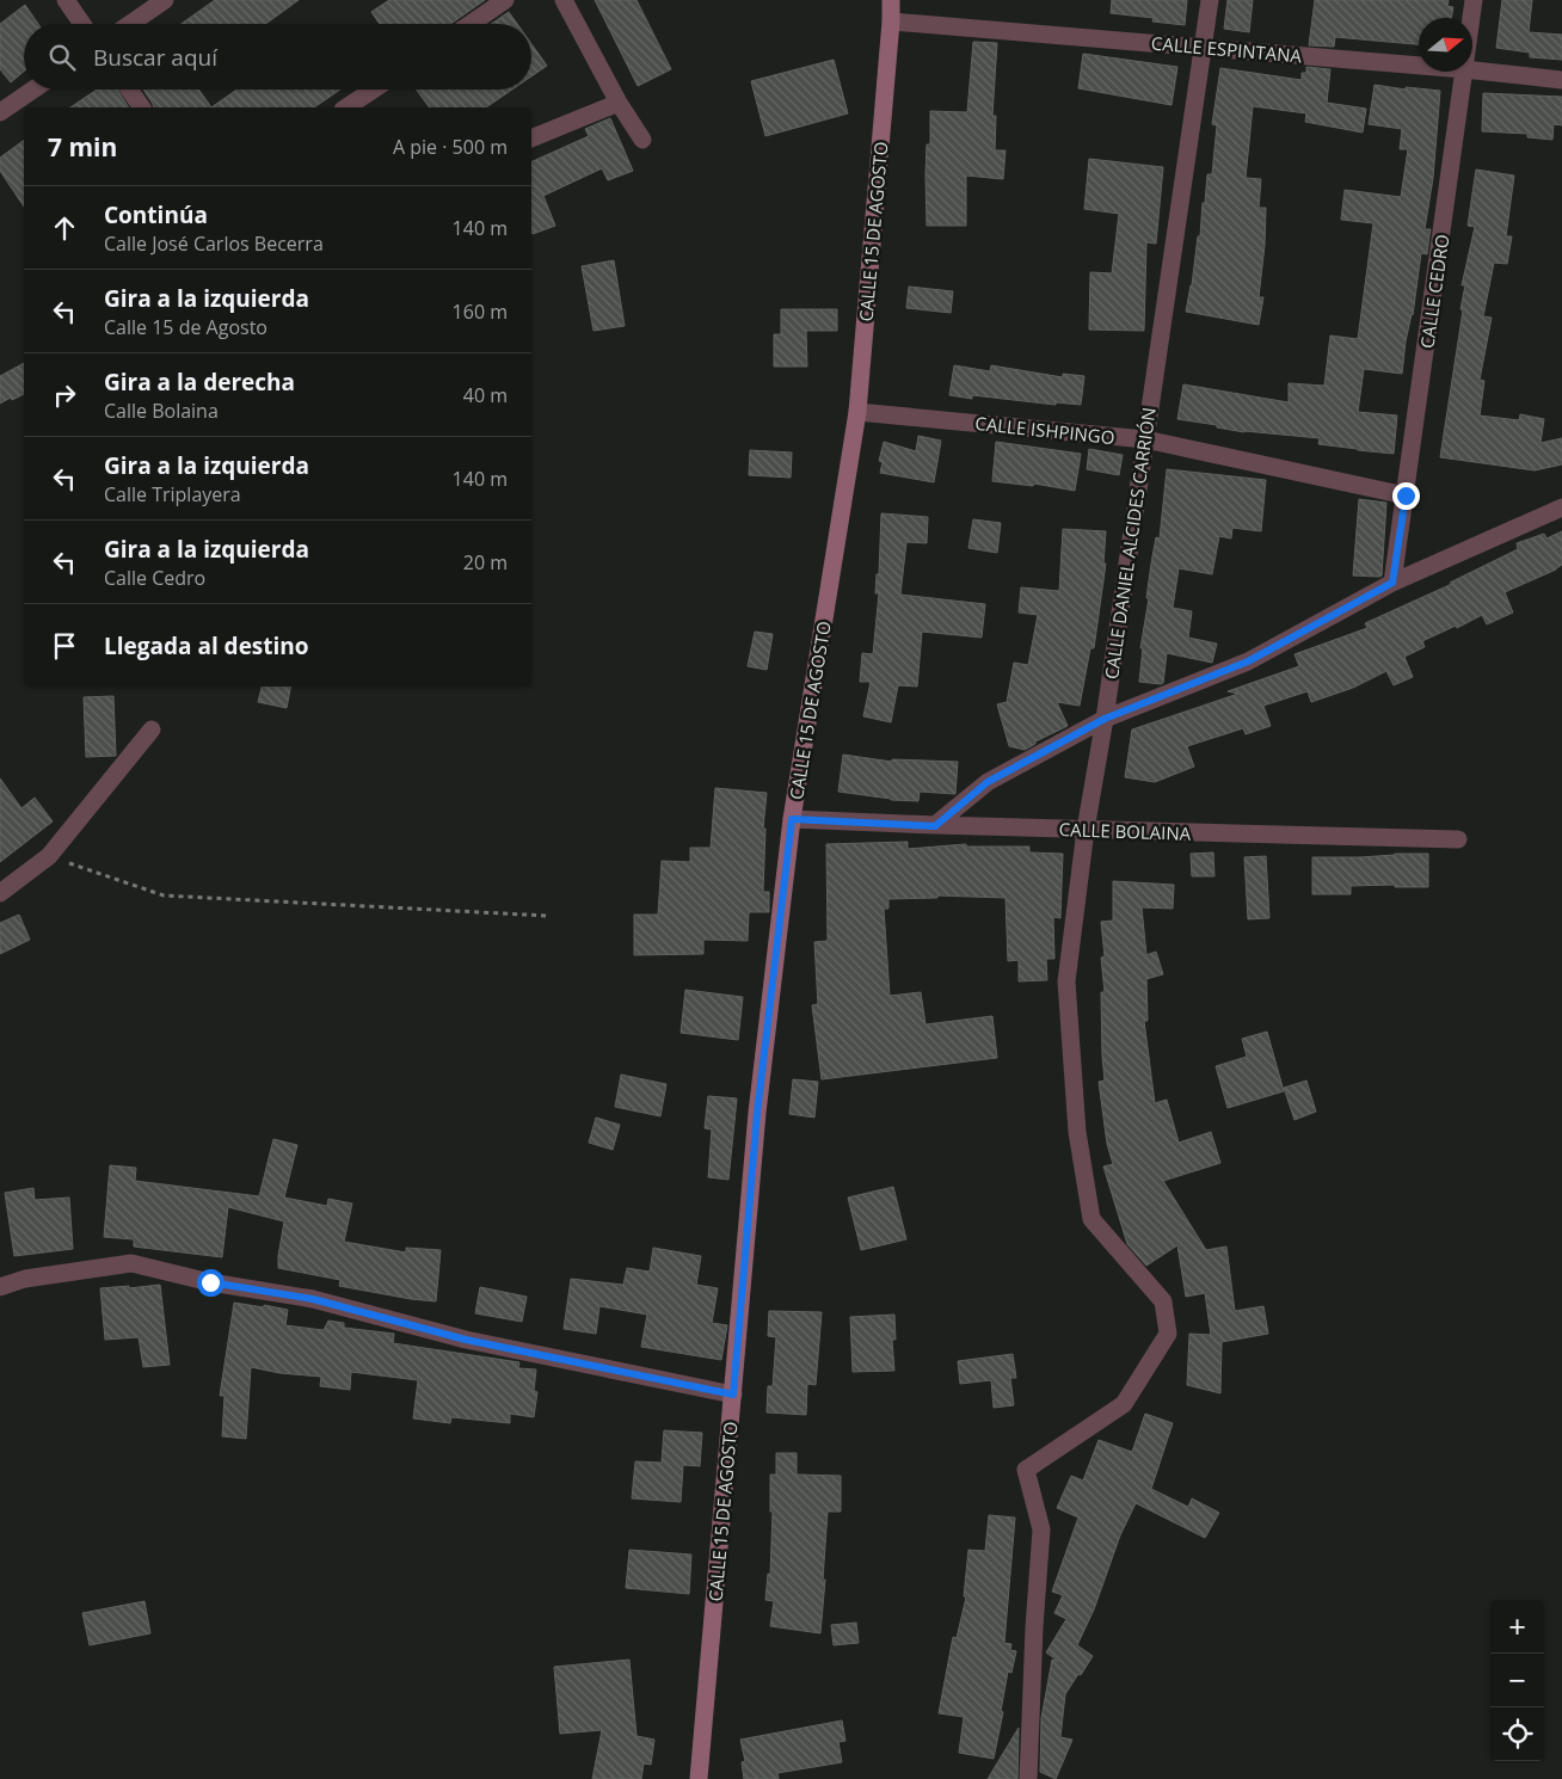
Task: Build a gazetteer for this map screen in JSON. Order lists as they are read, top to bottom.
{
  "streets": {
    "street": [
      "CALLE ESPINTANA",
      "CALLE 15 DE AGOSTO",
      "CALLE CEDRO",
      "CALLE ISHPINGO",
      "CALLE DANIEL ALCIDES CARRIÓN",
      "CALLE BOLAINA"
    ]
  },
  "crossings": [
    ["CALLE ESPINTANA", "CALLE 15 DE AGOSTO"],
    ["CALLE ESPINTANA", "CALLE DANIEL ALCIDES CARRIÓN"],
    ["CALLE 15 DE AGOSTO", "CALLE ISHPINGO"],
    ["CALLE 15 DE AGOSTO", "CALLE BOLAINA"],
    ["CALLE CEDRO", "CALLE ISHPINGO"],
    ["CALLE ISHPINGO", "CALLE DANIEL ALCIDES CARRIÓN"],
    ["CALLE DANIEL ALCIDES CARRIÓN", "CALLE BOLAINA"]
  ],
  "north": "right",
  "page": {
    "search": "Buscar aquí",
    "heading": ["7 min", "A pie · 500 m"],
    "list": [
      ["Continúa", "Calle José Carlos Becerra", "140 m"],
      ["Gira a la izquierda", "Calle 15 de Agosto", "160 m"],
      ["Gira a la derecha", "Calle Bolaina", "40 m"],
      ["Gira a la izquierda", "Calle Triplayera", "140 m"],
      ["Gira a la izquierda", "Calle Cedro", "20 m"],
      "Llegada al destino"
    ],
    "map_buttons": ["+", "−"]
  }
}
